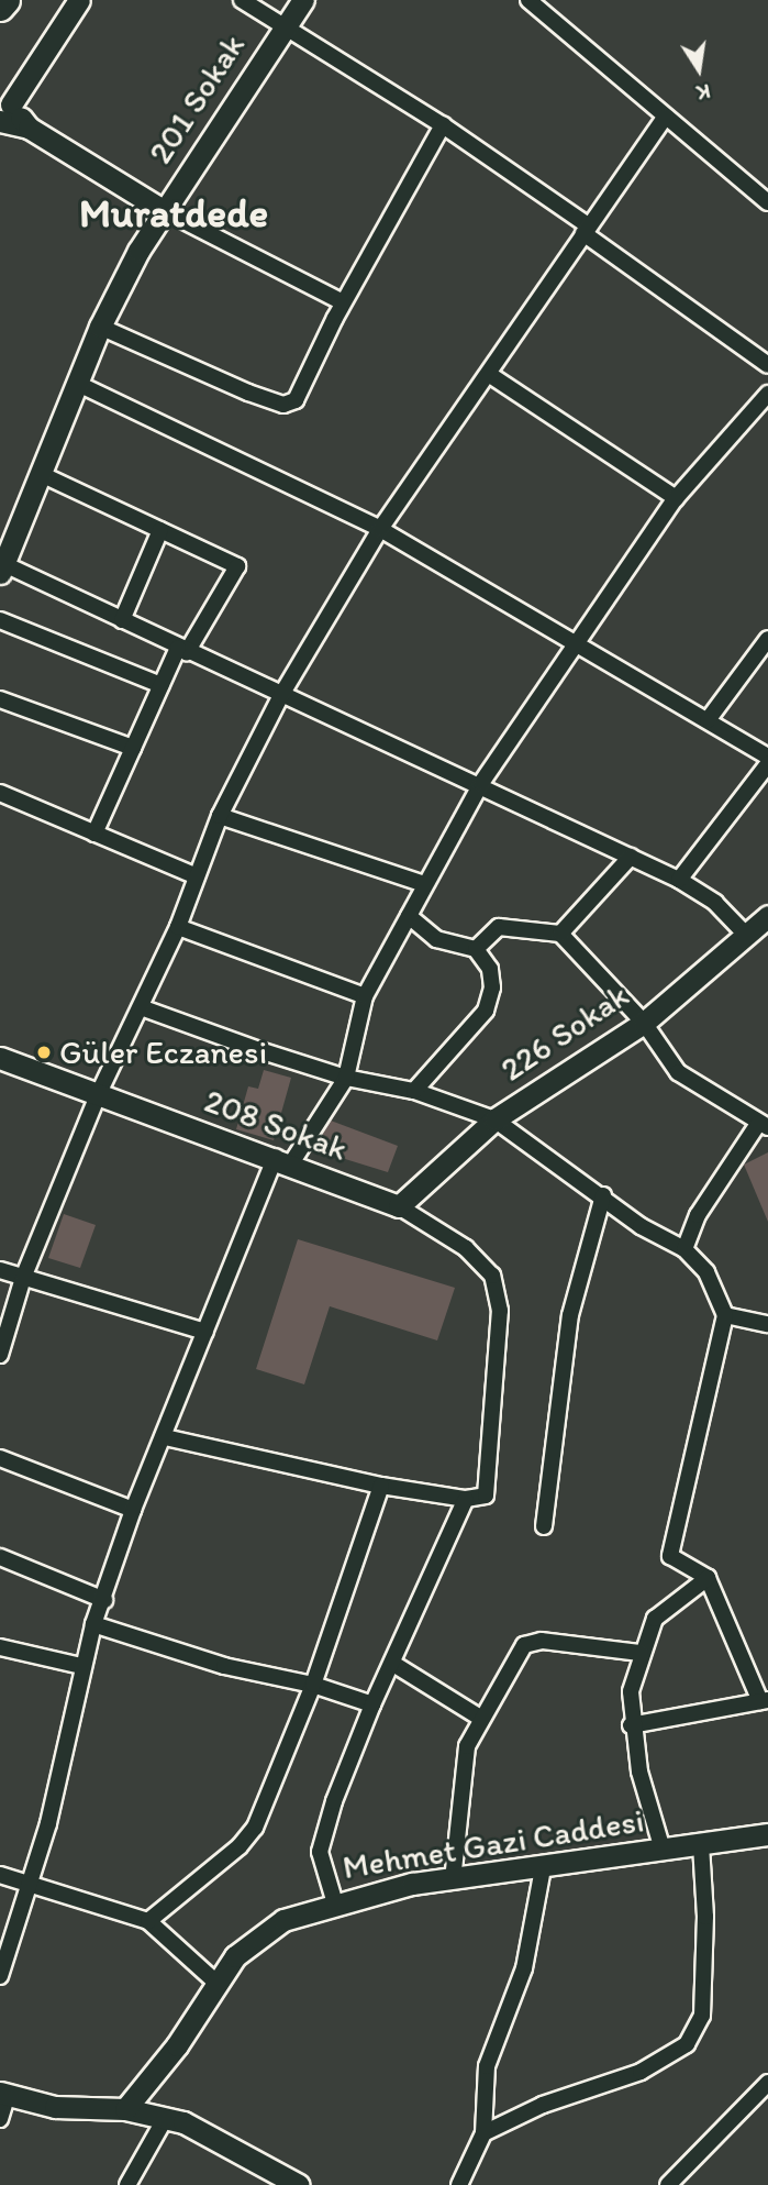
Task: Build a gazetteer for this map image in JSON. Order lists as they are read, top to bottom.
{
  "streets": {
    "street": [
      "201 Sokak",
      "226 Sokak",
      "208 Sokak",
      "Mehmet Gazi Caddesi"
    ]
  },
  "crossings": [
    ["226 Sokak", "208 Sokak"]
  ],
  "districts": ["Muratdede"],
  "places": ["Güler Eczanesi"],
  "north": "bottom"
}
